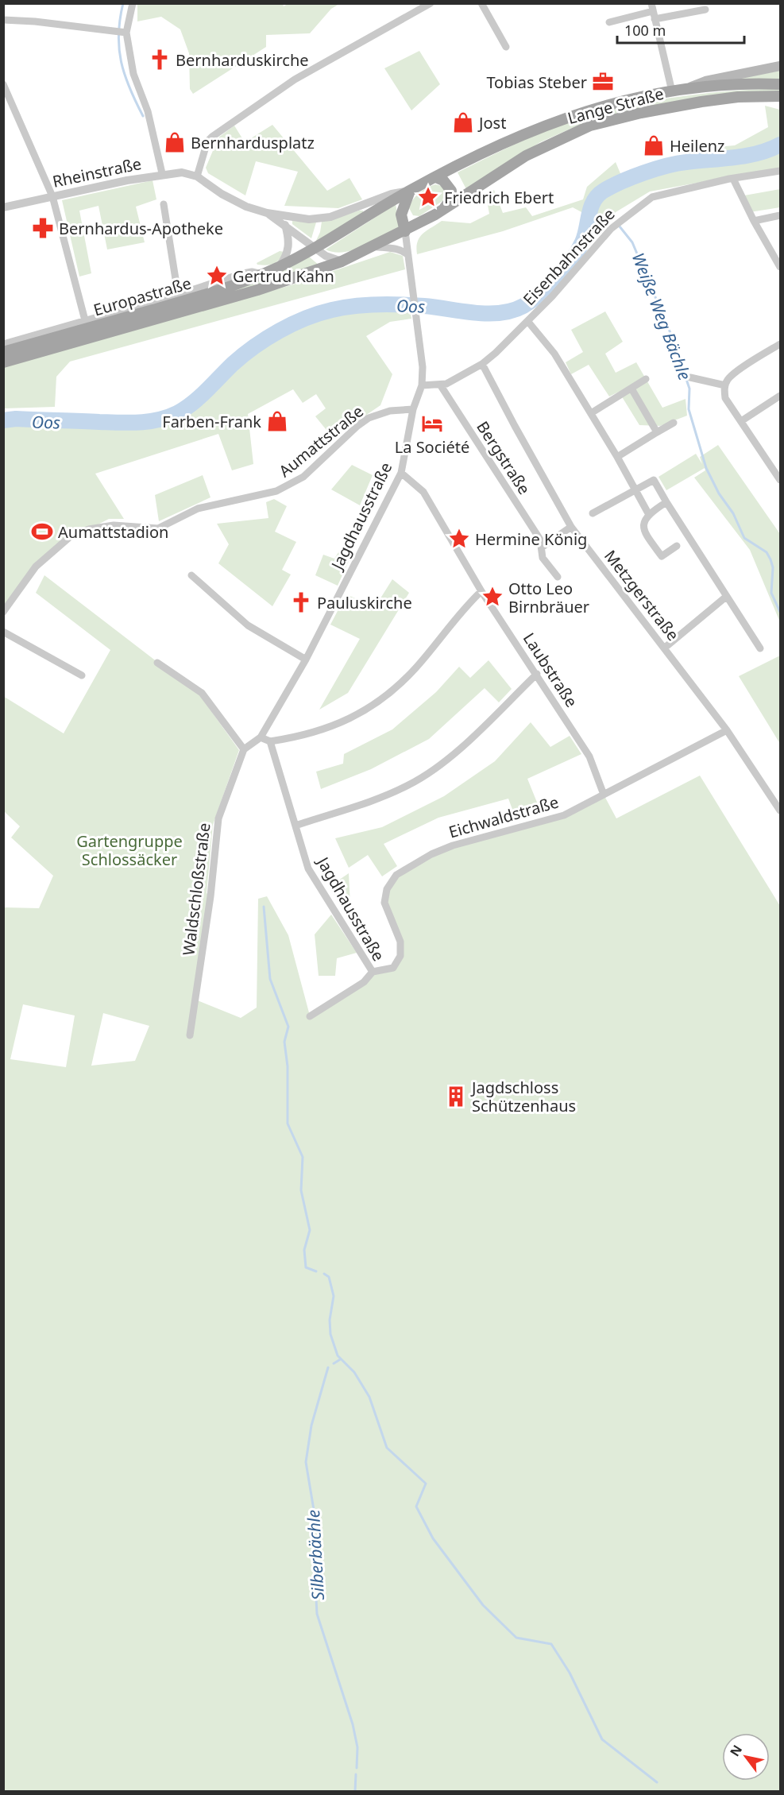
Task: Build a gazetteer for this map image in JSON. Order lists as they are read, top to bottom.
{
  "streets": {
    "main road": ["Lange Straße", "Europastraße"],
    "street": [
      "Rheinstraße",
      "Eisenbahnstraße",
      "Aumattstraße",
      "Bergstraße",
      "Jagdhausstraße",
      "Metzgerstraße",
      "Laubstraße",
      "Eichwaldstraße",
      "Waldschloßstraße"
    ]
  },
  "crossings": [
    ["Lange Straße", "Rheinstraße"],
    ["Lange Straße", "Europastraße"],
    ["Lange Straße", "Jagdhausstraße"],
    ["Eisenbahnstraße", "Bergstraße"],
    ["Eisenbahnstraße", "Jagdhausstraße"],
    ["Eisenbahnstraße", "Metzgerstraße"],
    ["Aumattstraße", "Jagdhausstraße"],
    ["Jagdhausstraße", "Laubstraße"],
    ["Jagdhausstraße", "Eichwaldstraße"],
    ["Jagdhausstraße", "Waldschloßstraße"],
    ["Metzgerstraße", "Eichwaldstraße"],
    ["Laubstraße", "Eichwaldstraße"]
  ],
  "water": ["Oos", "Weiße Weg Bächle", "Silberbächle"],
  "parks": ["Gartengruppe Schlossäcker"],
  "places": {
    "church": ["Bernharduskirche", "Pauluskirche"],
    "office": ["Tobias Steber"],
    "shop": [
      "Jost",
      "Bernhardusplatz",
      "Heilenz",
      "Farben-Frank"
    ],
    "place": [
      "Friedrich Ebert",
      "Gertrud Kahn",
      "Hermine König",
      "Otto Leo Birnbräuer"
    ],
    "pharmacy": ["Bernhardus-Apotheke"],
    "hotel": ["La Société"],
    "sports": ["Aumattstadion"],
    "building": ["Jagdschloss Schützenhaus"]
  },
  "scale_bar": "100 m",
  "north": "top left"
}
